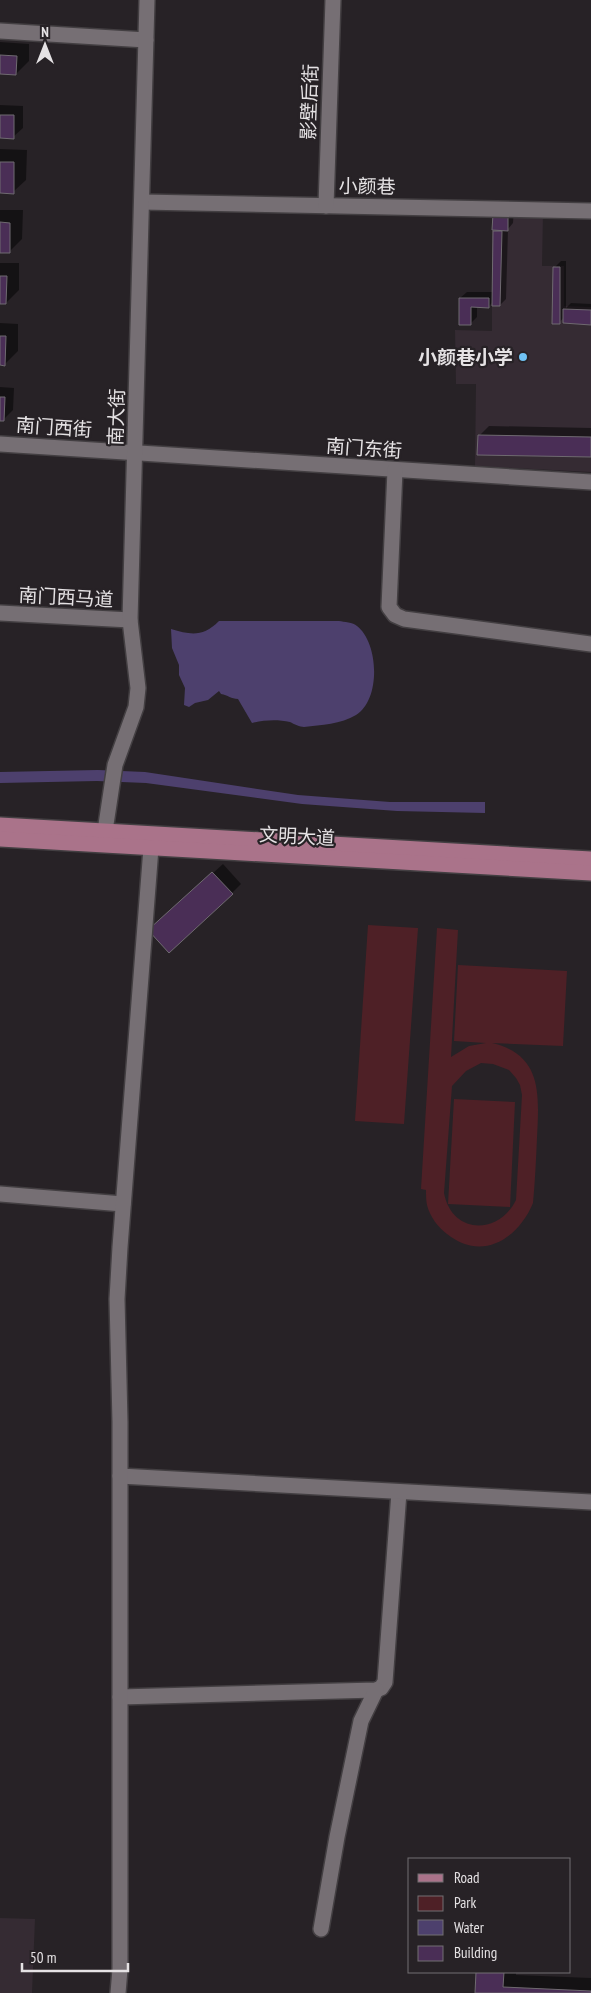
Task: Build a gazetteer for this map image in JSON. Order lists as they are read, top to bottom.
{
  "streets": {
    "main road": ["文明大道"],
    "street": [
      "影壁后街",
      "小颜巷",
      "南大街",
      "南门西街",
      "南门东街",
      "南门西马道"
    ]
  },
  "crossings": [
    ["影壁后街", "小颜巷"],
    ["小颜巷", "南大街"],
    ["南大街", "南门西街"],
    ["南大街", "南门东街"],
    ["南大街", "南门西马道"],
    ["南大街", "文明大道"],
    ["南门西街", "南门东街"]
  ],
  "places": ["小颜巷小学"],
  "legend": [
    "Road",
    "Park",
    "Water",
    "Building"
  ],
  "scale_bar": "50 m",
  "north": "top"
}
